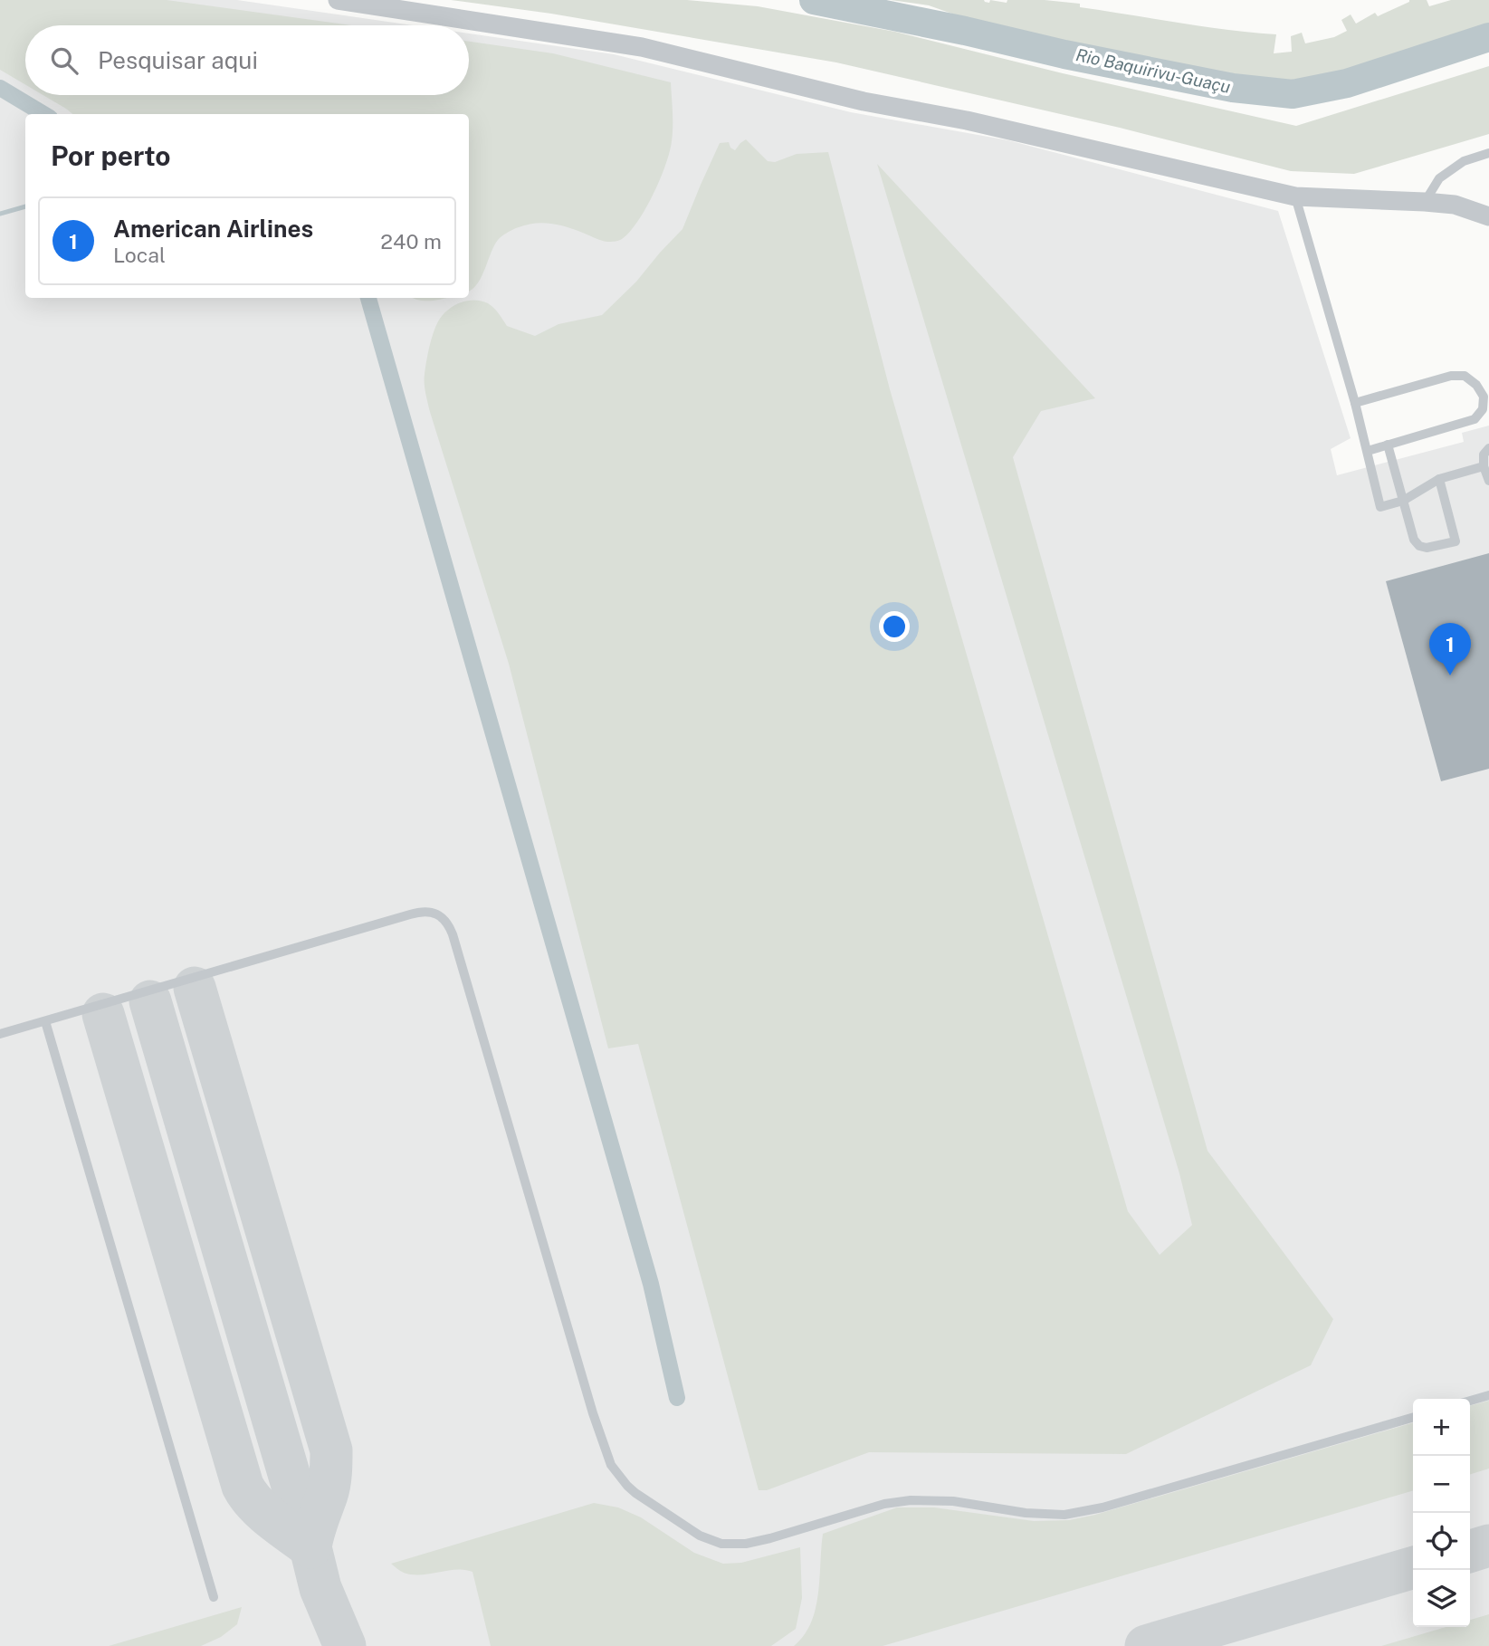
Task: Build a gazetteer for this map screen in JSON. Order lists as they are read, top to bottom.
{
  "water": ["Rio Baquirivu-Guaçu"],
  "page": {
    "search": "Pesquisar aqui",
    "heading": "Por perto",
    "list": [
      {
        "mark": "1",
        "name": "American Airlines",
        "note": "Local",
        "value": "240 m"
      }
    ],
    "pins": "1",
    "map_buttons": ["+", "−"]
  }
}
